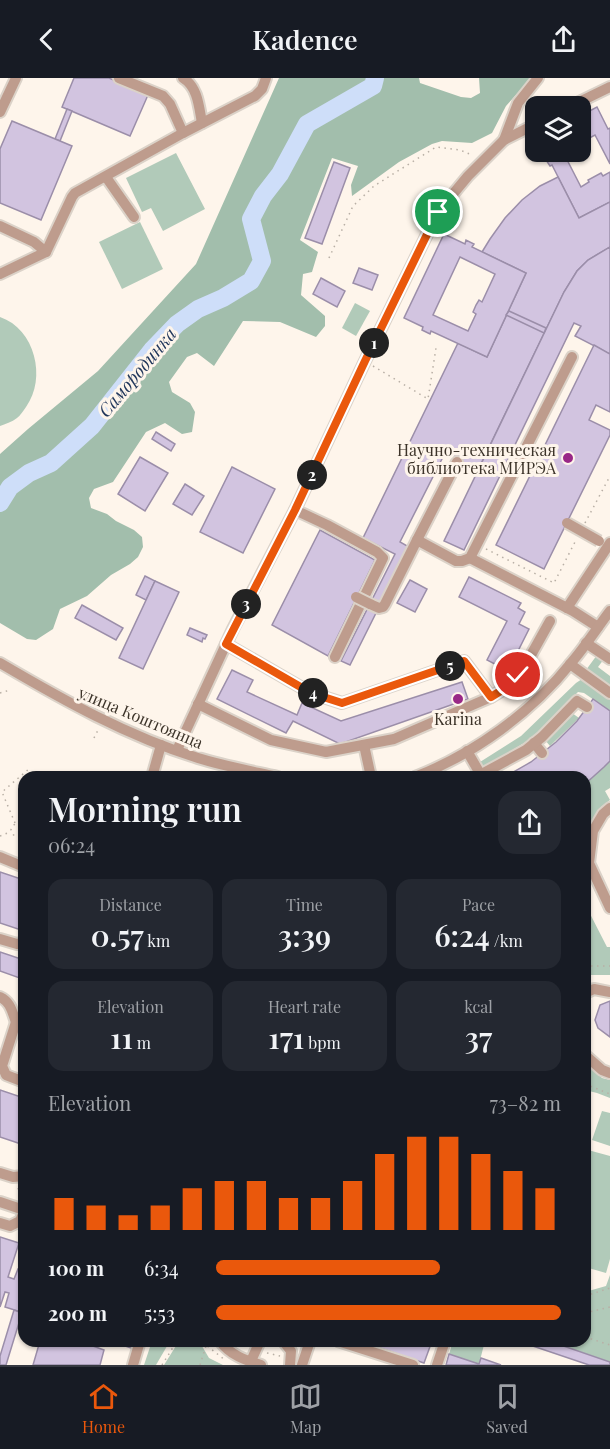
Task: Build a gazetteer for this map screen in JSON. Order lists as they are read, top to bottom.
{
  "streets": {
    "street": ["улица Коштоянца"]
  },
  "water": ["Самородинка"],
  "places": ["Научно-техническая библиотека МИРЭА", "Karina"],
  "page": {
    "header": "Kadence",
    "pins": [
      "1",
      "2",
      "3",
      "5",
      "4"
    ],
    "heading": ["Morning run", "06:24"],
    "stats": [
      ["Distance", "0.57 km"],
      ["Time", "3:39"],
      ["Pace", "6:24 /km"],
      ["Elevation", "11 m"],
      ["Heart rate", "171 bpm"],
      ["kcal", "37"]
    ],
    "chart": ["Elevation", "73–82 m"],
    "list": [
      {
        "name": "100 m",
        "note": "6:34"
      },
      {
        "name": "200 m",
        "note": "5:53"
      }
    ],
    "tabs": ["Home", "Map", "Saved"]
  }
}
